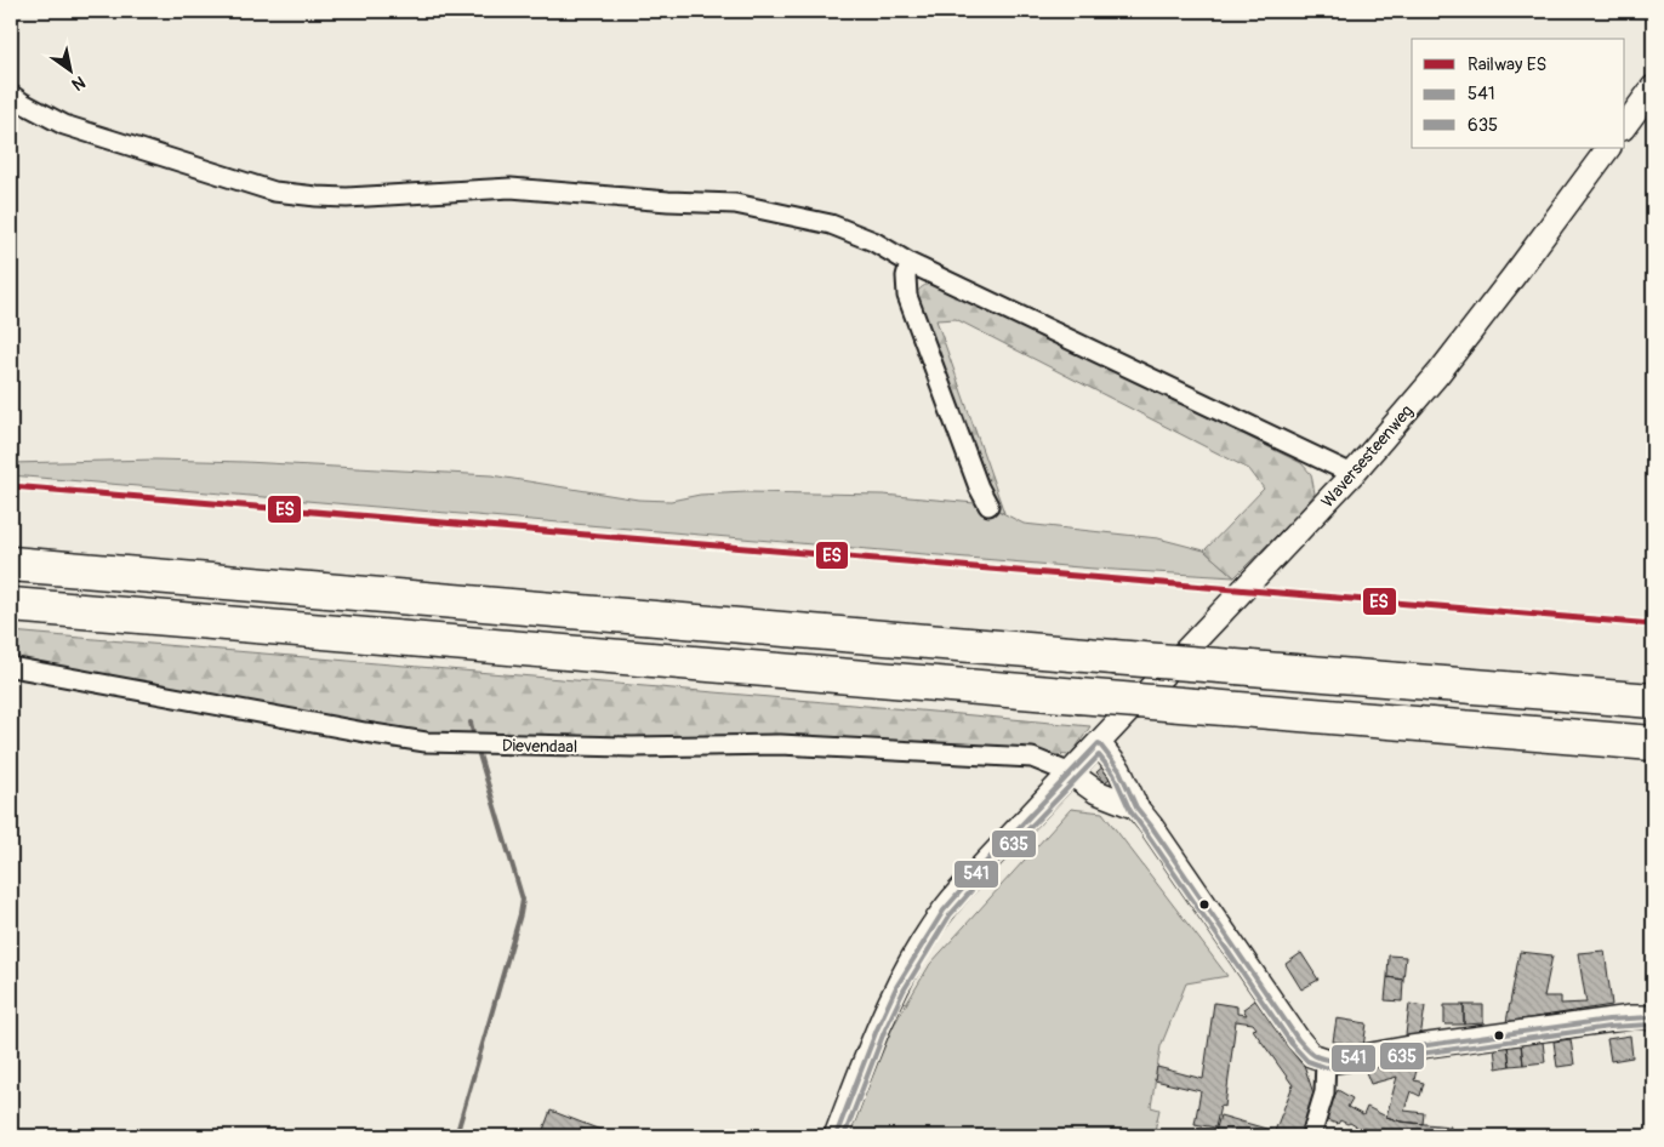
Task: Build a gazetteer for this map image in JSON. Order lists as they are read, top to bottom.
{
  "streets": {
    "street": ["Waversesteenweg", "Dievendaal"]
  },
  "crossings": [
    ["Waversesteenweg", "Dievendaal"]
  ],
  "lines": ["rail line ES", "transit line 541", "transit line 635"],
  "legend": ["Railway ES", "541", "635"],
  "north": "bottom right"
}
